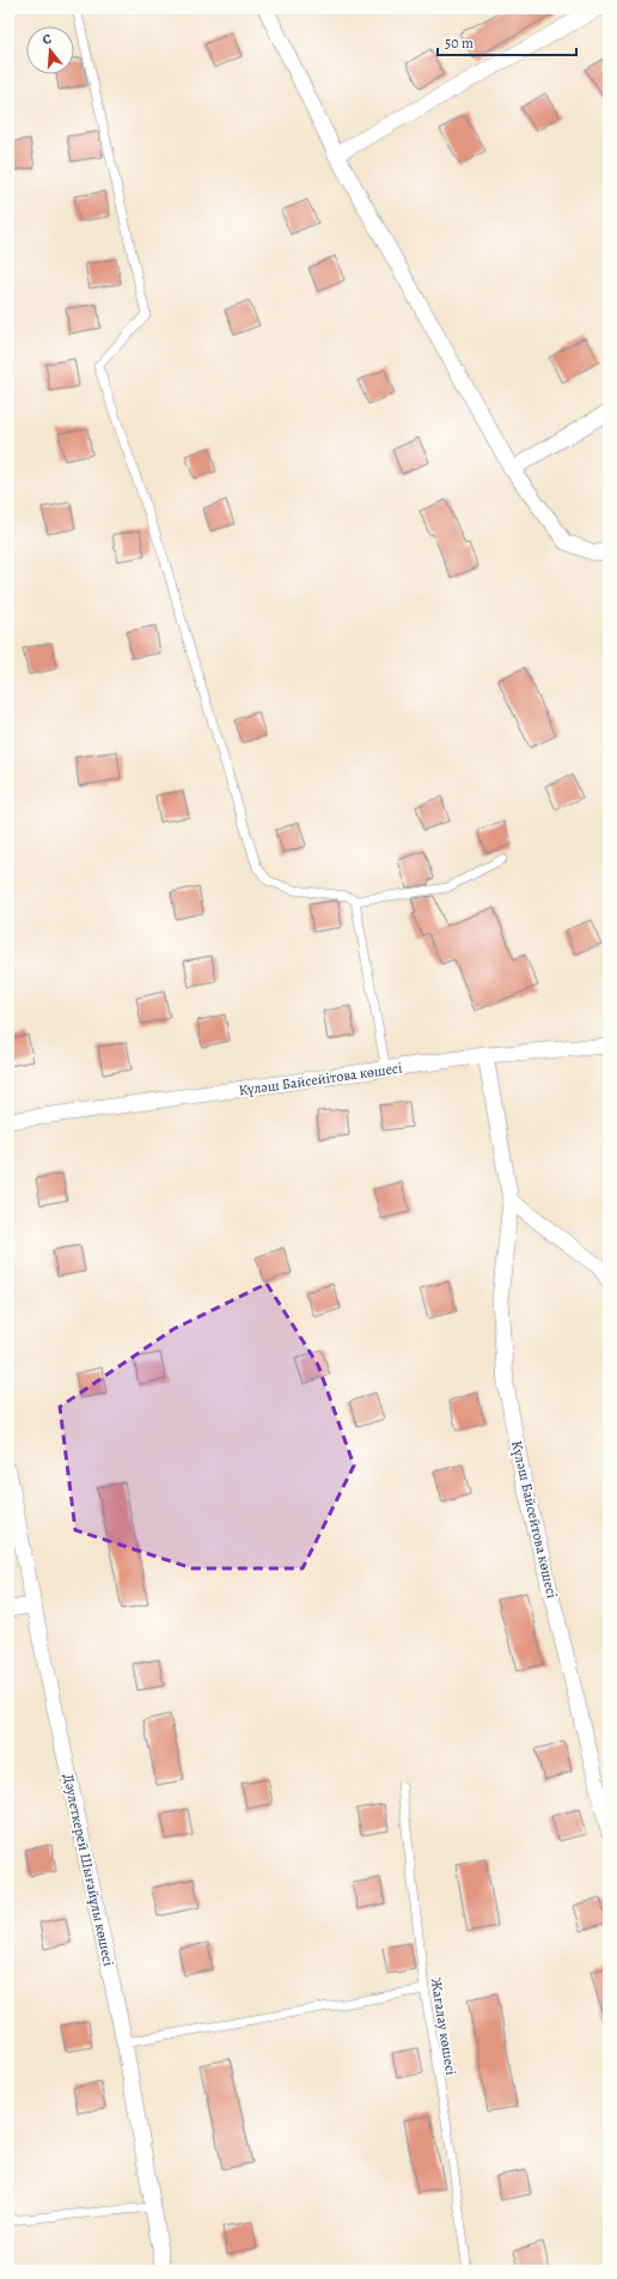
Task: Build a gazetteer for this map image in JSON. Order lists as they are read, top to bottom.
{
  "streets": {
    "street": ["Күләш Байсейітова көшесі", "Күләш Байсейтова көшесі", "Дәулеткерей Шығайұлы көшесі"],
    "lane": ["Жағалау көшесі"]
  },
  "scale_bar": "50 m",
  "north": "top"
}
